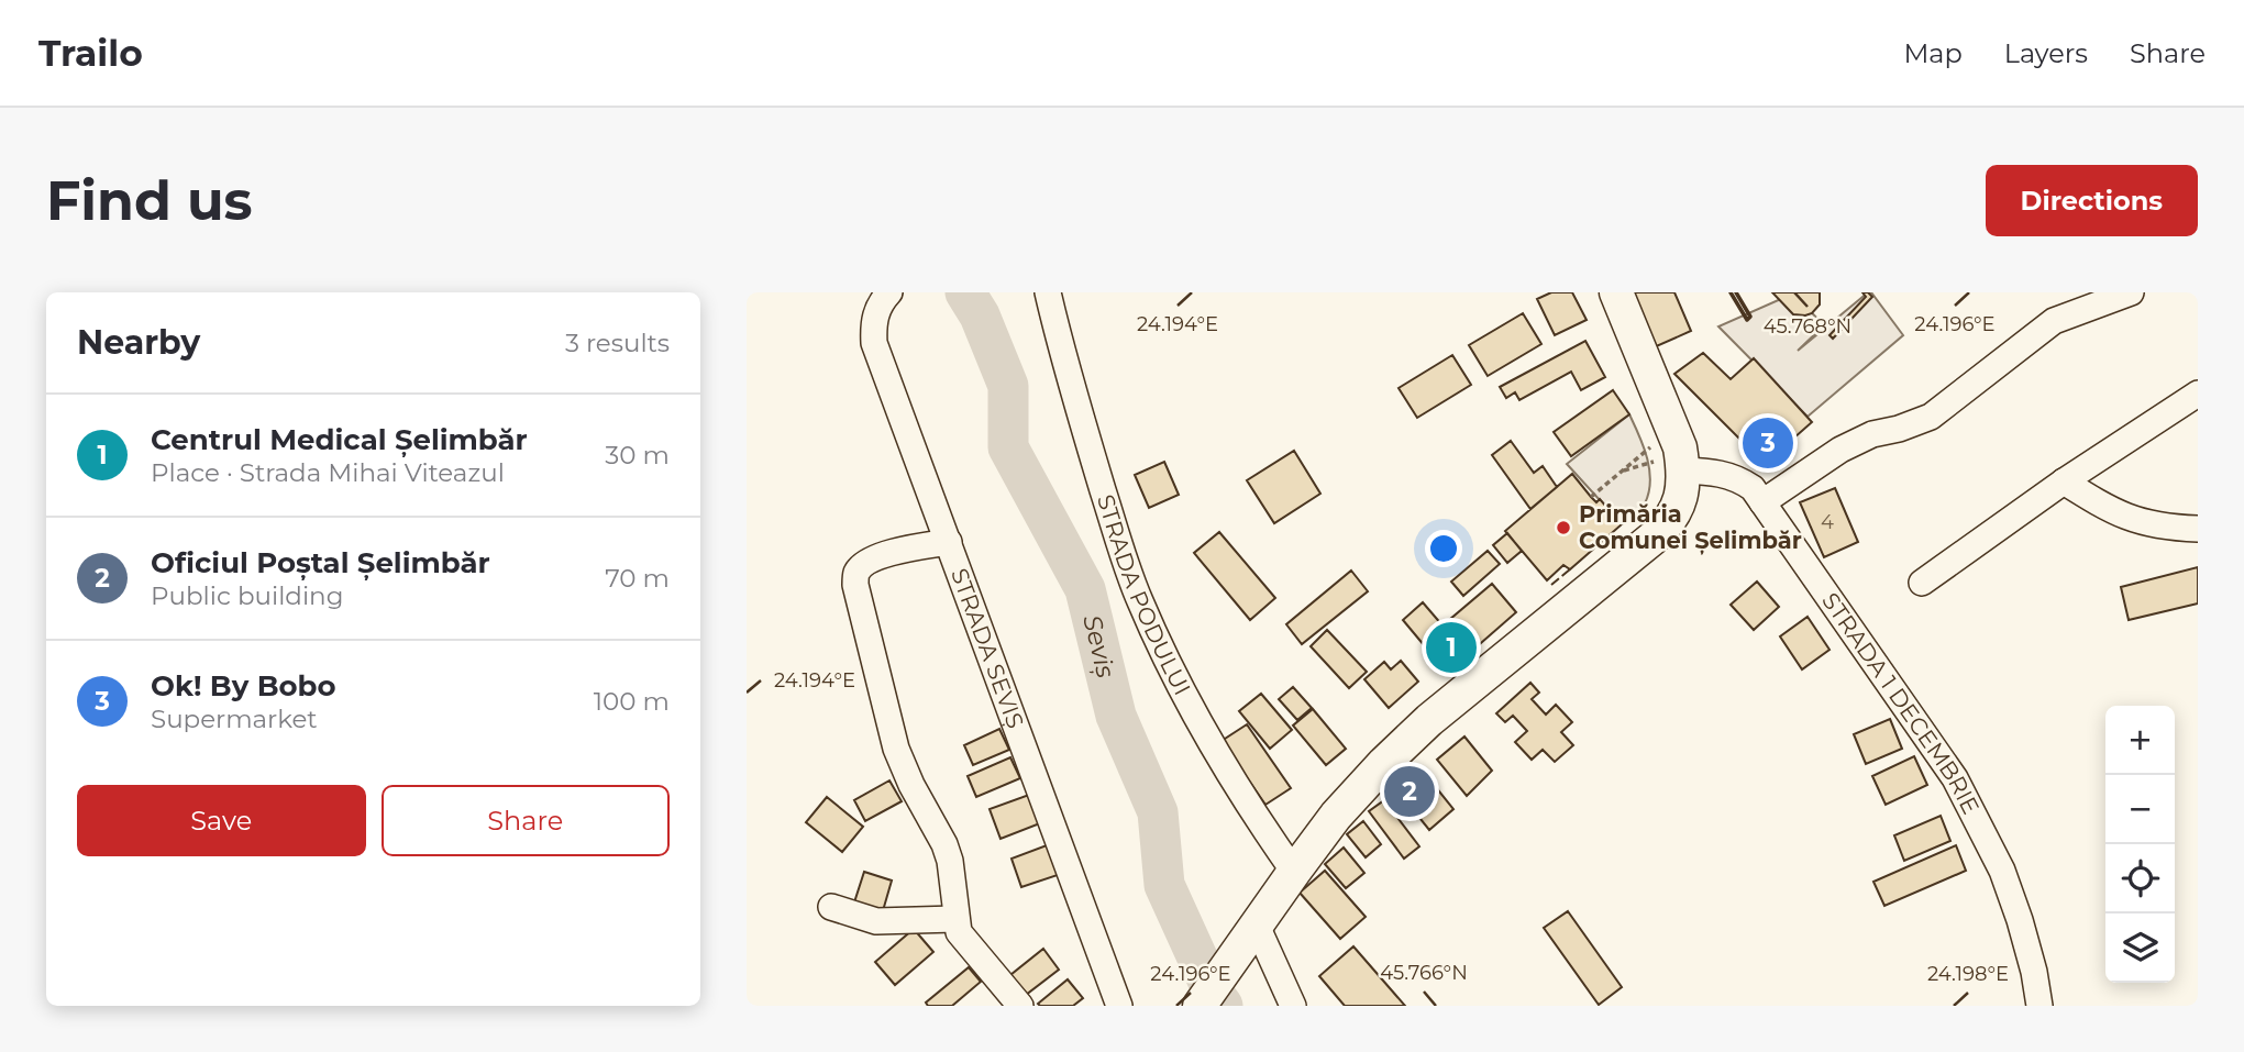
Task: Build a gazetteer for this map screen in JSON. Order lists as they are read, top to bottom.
{
  "streets": {
    "street": ["STRADA PODULUI", "STRADA SEVIȘ", "STRADA 1 DECEMBRIE"]
  },
  "water": ["Seviș"],
  "places": ["Primăria Comunei Șelimbăr"],
  "house_numbers": ["4"],
  "page": {
    "header": "Trailo",
    "nav": ["Map", "Layers", "Share"],
    "buttons": [
      "Directions",
      ["Save", "Share"]
    ],
    "title": "Find us",
    "heading": ["Nearby", "3 results"],
    "list": [
      {
        "mark": "1",
        "name": "Centrul Medical Șelimbăr",
        "note": "Place · Strada Mihai Viteazul",
        "value": "30 m"
      },
      {
        "mark": "2",
        "name": "Oficiul Poștal Șelimbăr",
        "note": "Public building",
        "value": "70 m"
      },
      {
        "mark": "3",
        "name": "Ok! By Bobo",
        "note": "Supermarket",
        "value": "100 m"
      }
    ],
    "pins": ["3", "1", "2"],
    "map_buttons": ["+", "−"]
  },
  "coordinates": [
    "24.194°E",
    "24.196°E",
    "45.768°N",
    "45.766°N",
    "24.198°E"
  ]
}
